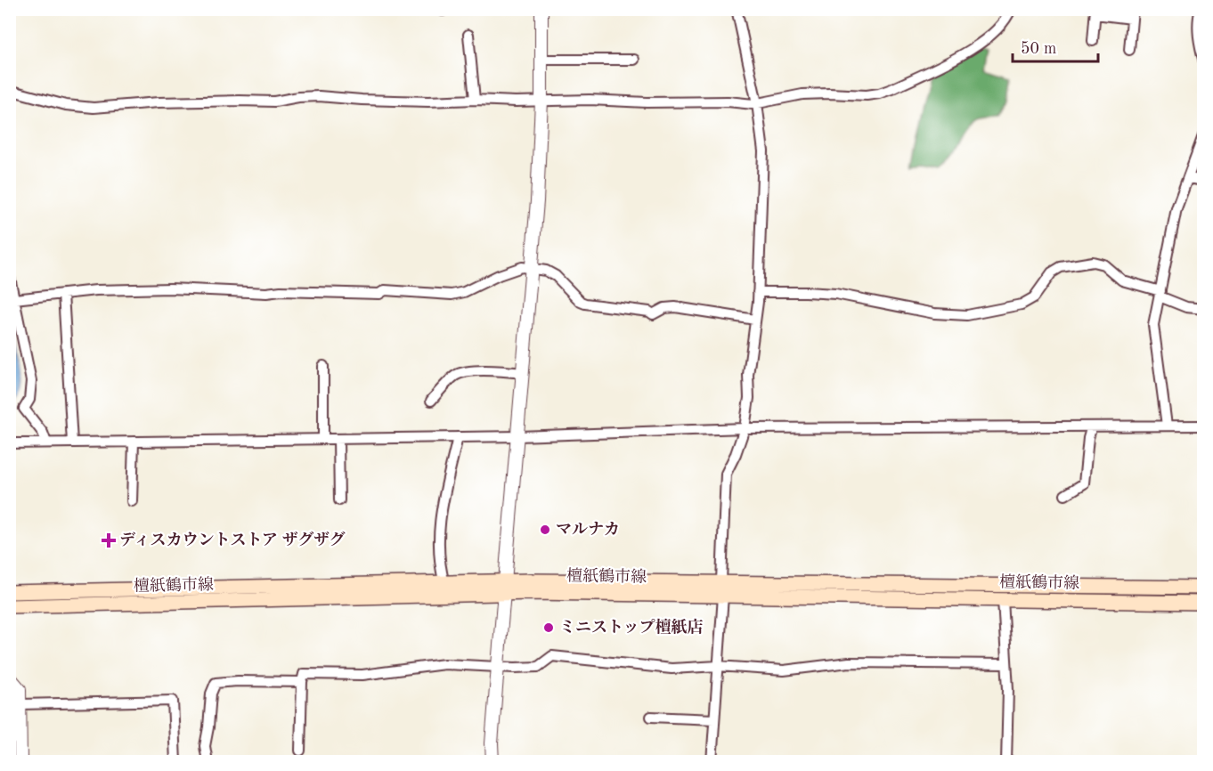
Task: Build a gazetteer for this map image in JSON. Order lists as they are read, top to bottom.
{
  "streets": {
    "main road": ["檀紙鶴市線"]
  },
  "places": {
    "other": ["マルナカ", "ミニストップ檀紙店"],
    "health": ["ディスカウントストア ザグザグ"]
  },
  "scale_bar": "50 m"
}
